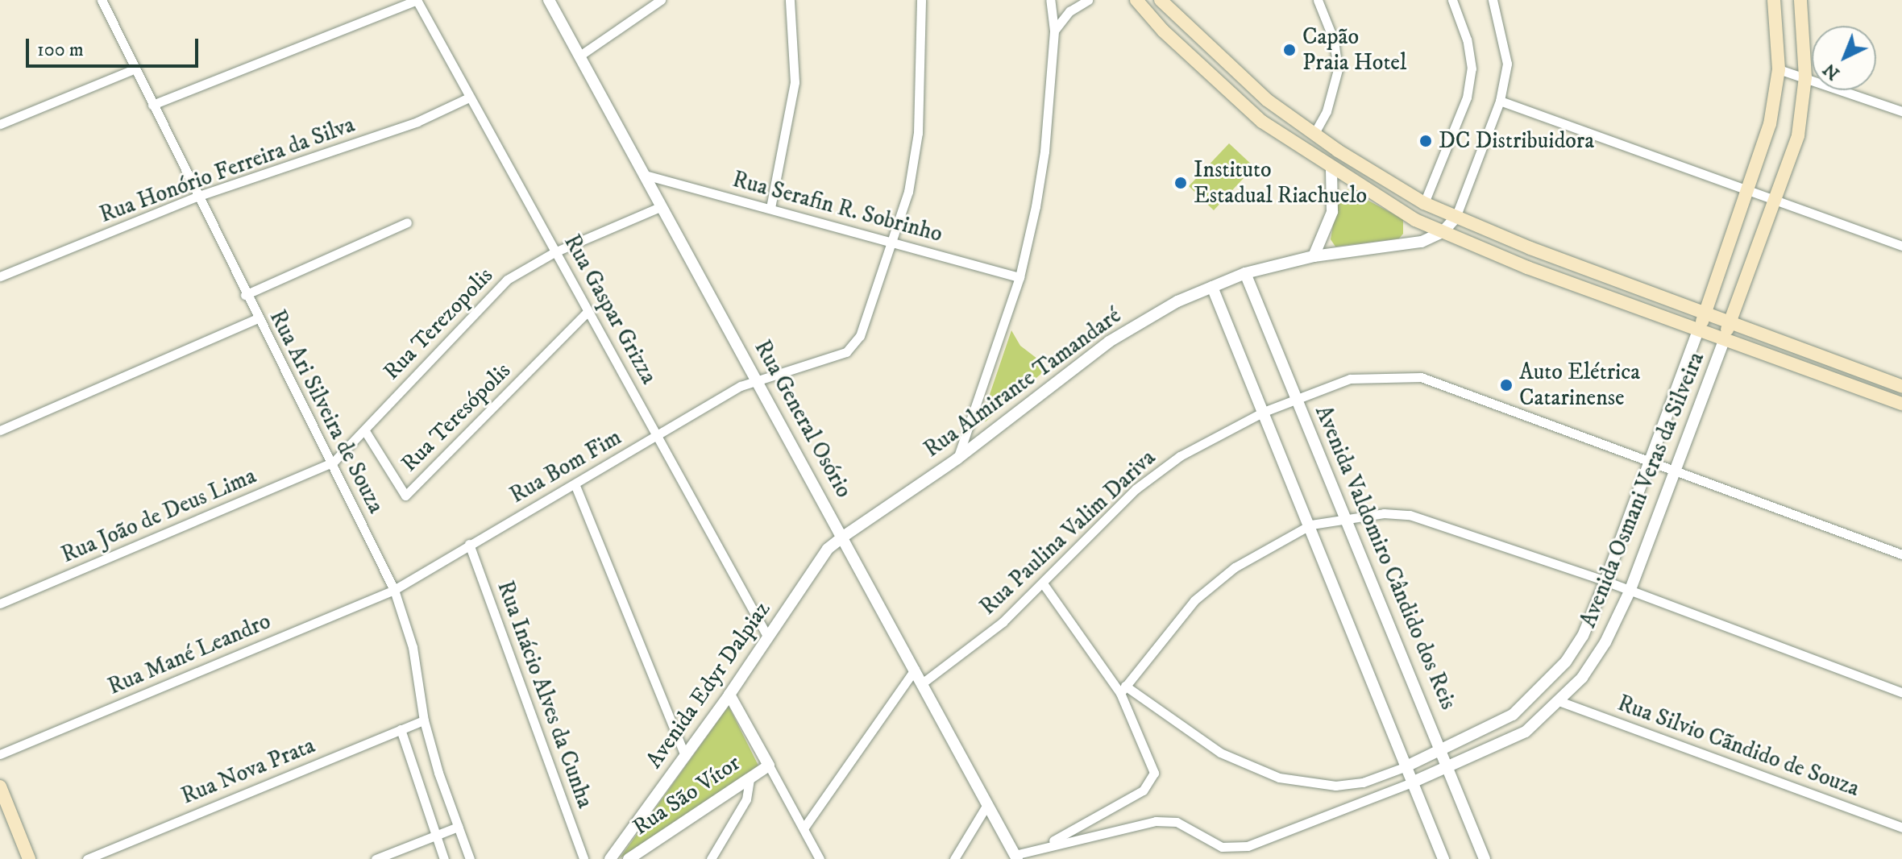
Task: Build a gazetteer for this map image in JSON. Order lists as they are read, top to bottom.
{
  "streets": {
    "street": [
      "Rua Honório Ferreira da Silva",
      "Rua Serafin R. Sobrinho",
      "Rua Gaspar Grizza",
      "Rua Terezopolis",
      "Rua Almirante Tamandaré",
      "Rua Ari Silveira de Souza",
      "Rua Teresópolis",
      "Rua General Osório",
      "Rua Bom Fim",
      "Avenida Osmani Veras da Silveira",
      "Rua João de Deus Lima",
      "Rua Paulina Valim Dariva",
      "Avenida Valdomiro Cândido dos Reis",
      "Rua Mané Leandro",
      "Avenida Edyr Dalpiaz",
      "Rua Inácio Alves da Cunha",
      "Rua Silvio Cãndido de Souza",
      "Rua Nova Prata",
      "Rua São Vítor"
    ]
  },
  "crossings": [
    ["Rua Honório Ferreira da Silva", "Rua Gaspar Grizza"],
    ["Rua Honório Ferreira da Silva", "Rua Ari Silveira de Souza"],
    ["Rua Serafin R. Sobrinho", "Rua General Osório"],
    ["Rua Serafin R. Sobrinho", "Rua Bom Fim"],
    ["Rua Gaspar Grizza", "Rua Terezopolis"],
    ["Rua Gaspar Grizza", "Rua Teresópolis"],
    ["Rua Gaspar Grizza", "Rua Bom Fim"],
    ["Rua Gaspar Grizza", "Avenida Edyr Dalpiaz"],
    ["Rua Terezopolis", "Rua Ari Silveira de Souza"],
    ["Rua Terezopolis", "Rua Teresópolis"],
    ["Rua Terezopolis", "Rua General Osório"],
    ["Rua Terezopolis", "Rua João de Deus Lima"],
    ["Rua Almirante Tamandaré", "Rua General Osório"],
    ["Rua Almirante Tamandaré", "Avenida Valdomiro Cândido dos Reis"],
    ["Rua Almirante Tamandaré", "Avenida Edyr Dalpiaz"],
    ["Rua Ari Silveira de Souza", "Rua Bom Fim"],
    ["Rua Ari Silveira de Souza", "Rua João de Deus Lima"],
    ["Rua Ari Silveira de Souza", "Rua Mané Leandro"],
    ["Rua Ari Silveira de Souza", "Rua Nova Prata"],
    ["Rua General Osório", "Rua Bom Fim"],
    ["Rua General Osório", "Rua Paulina Valim Dariva"],
    ["Rua General Osório", "Avenida Edyr Dalpiaz"],
    ["Rua Bom Fim", "Rua Mané Leandro"],
    ["Rua Bom Fim", "Rua Inácio Alves da Cunha"],
    ["Avenida Osmani Veras da Silveira", "Rua Paulina Valim Dariva"],
    ["Avenida Osmani Veras da Silveira", "Avenida Valdomiro Cândido dos Reis"],
    ["Avenida Osmani Veras da Silveira", "Rua Silvio Cãndido de Souza"],
    ["Rua Paulina Valim Dariva", "Avenida Valdomiro Cândido dos Reis"]
  ],
  "places": [
    "Capão Praia Hotel",
    "DC Distribuidora",
    "Instituto Estadual Riachuelo",
    "Auto Elétrica Catarinense"
  ],
  "scale_bar": "100 m",
  "north": "bottom left"
}
